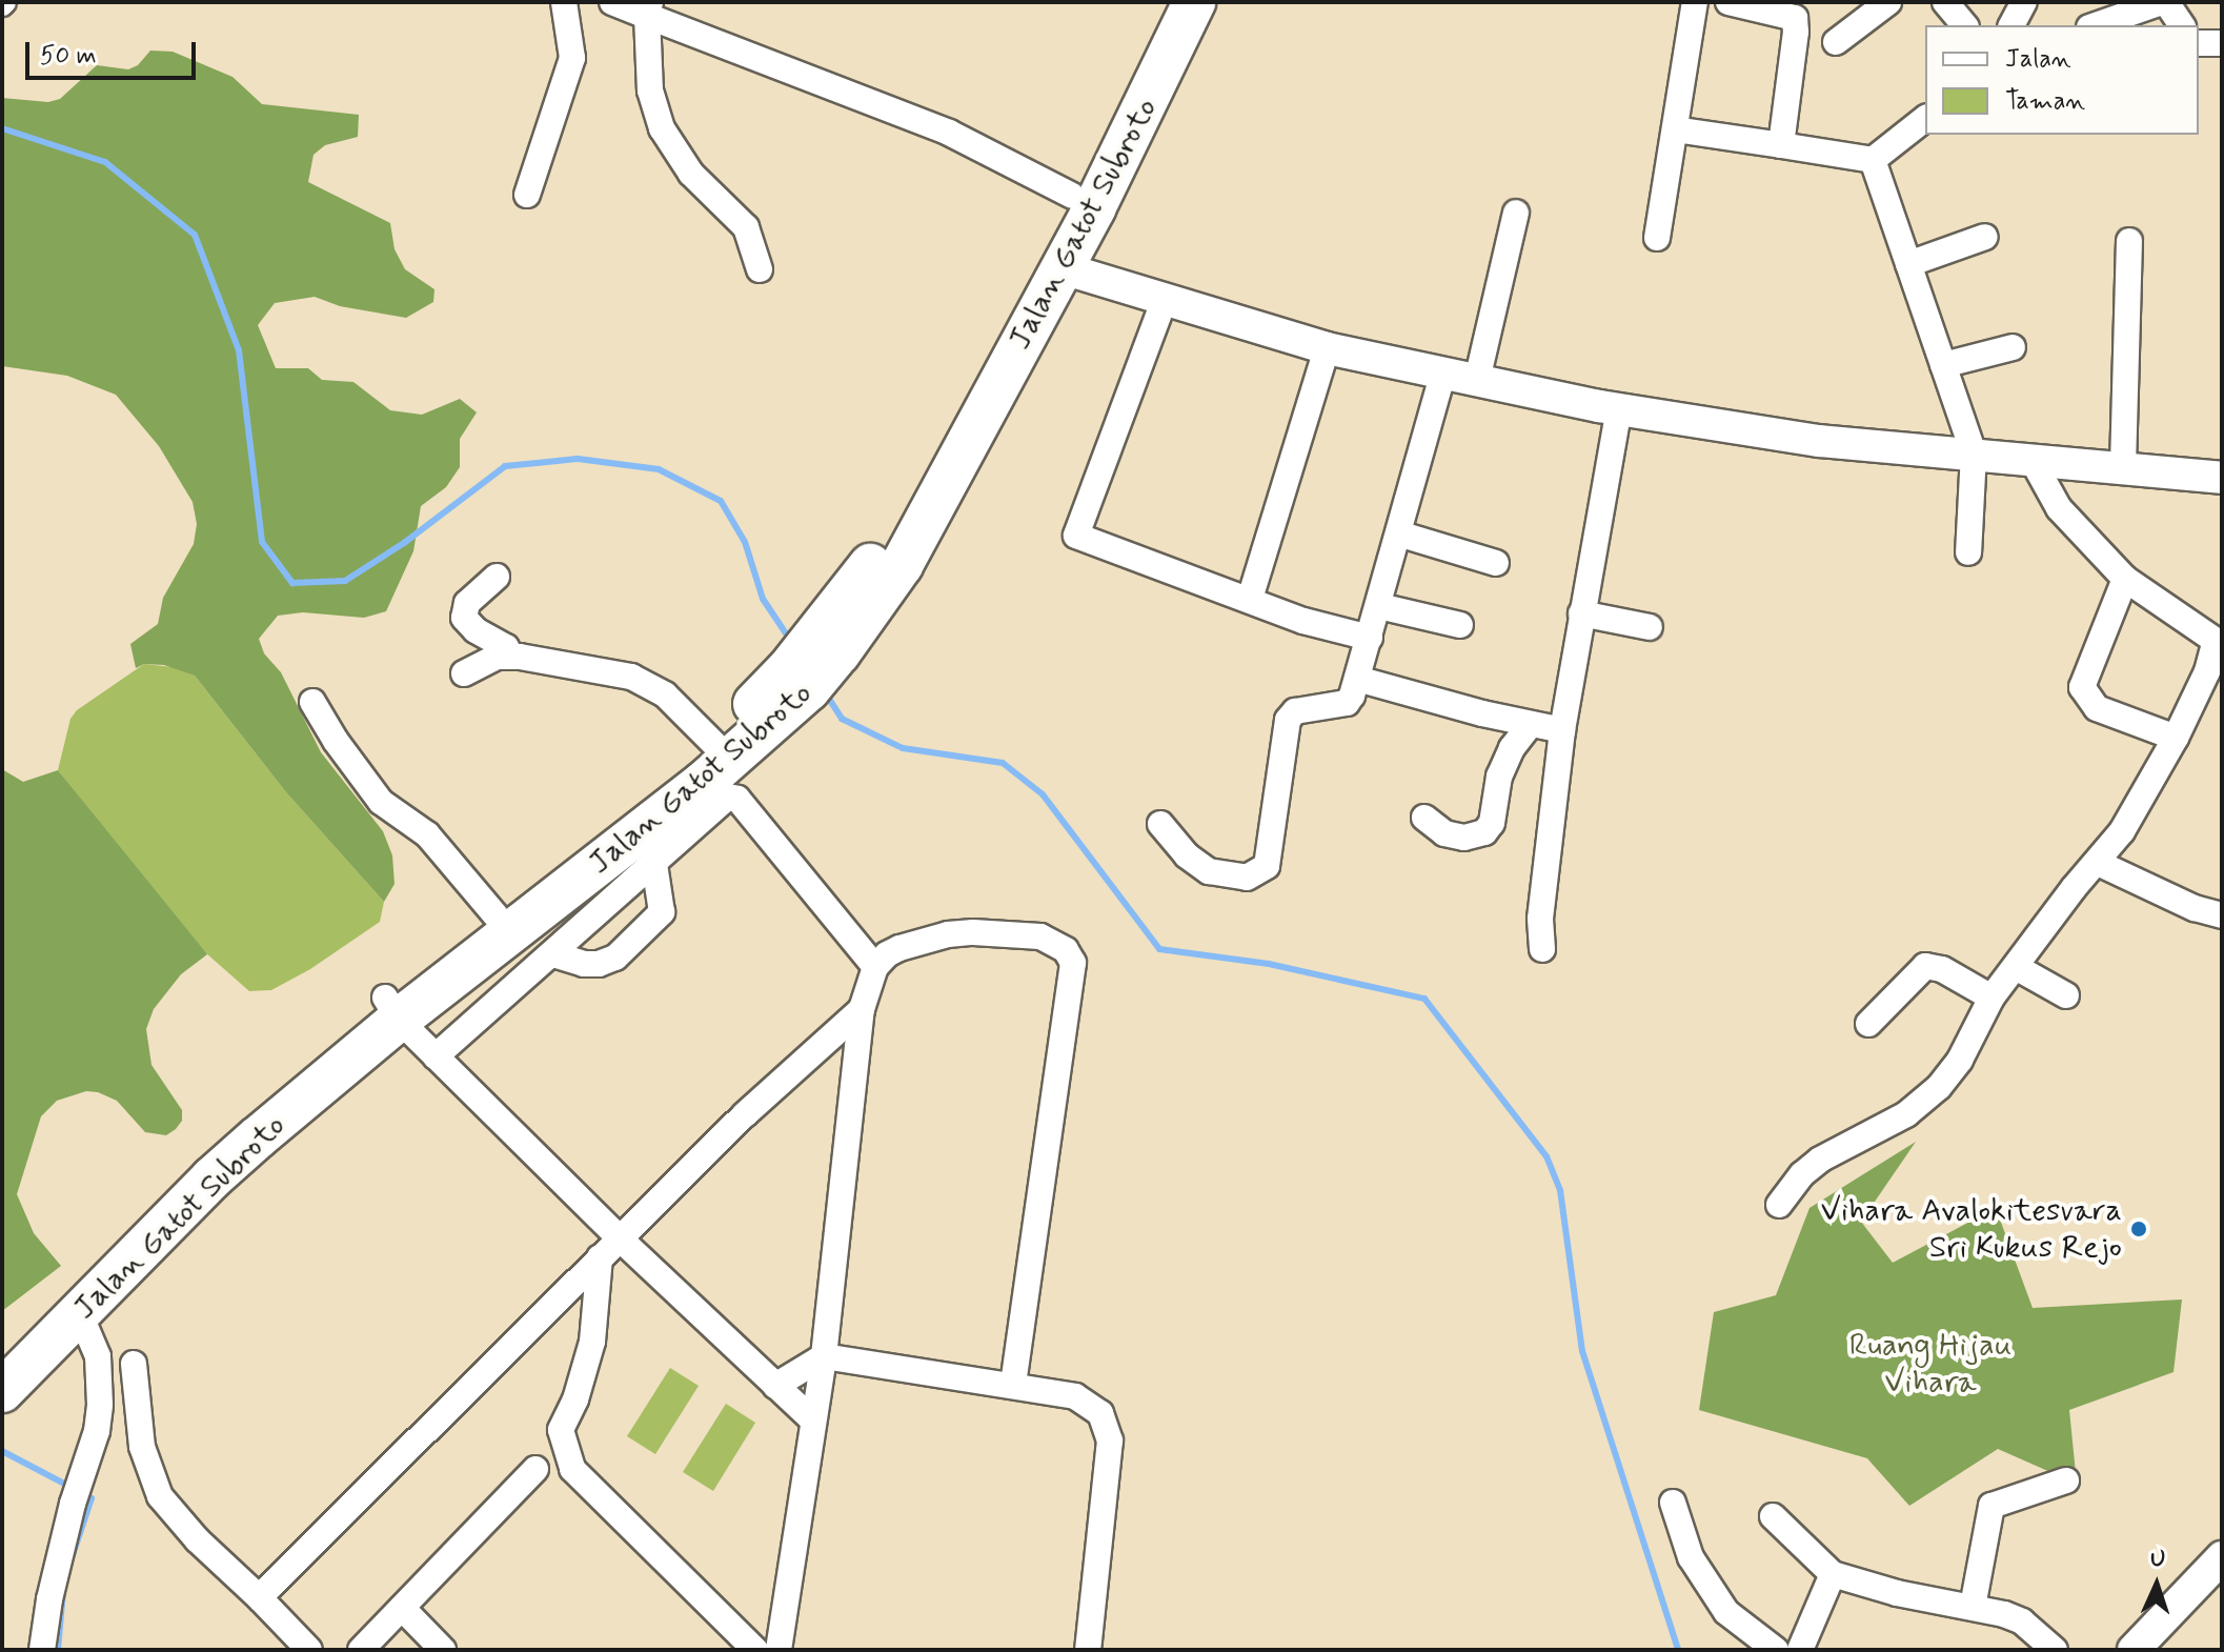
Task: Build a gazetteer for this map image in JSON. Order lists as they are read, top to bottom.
{
  "streets": {
    "highway": ["Jalan Gatot Subroto"]
  },
  "parks": ["Ruang Hijau Vihara"],
  "places": ["Vihara Avalokitesvara Sri Kukus Rejo"],
  "legend": ["Jalan", "Taman"],
  "scale_bar": "50 m",
  "north": "top"
}
